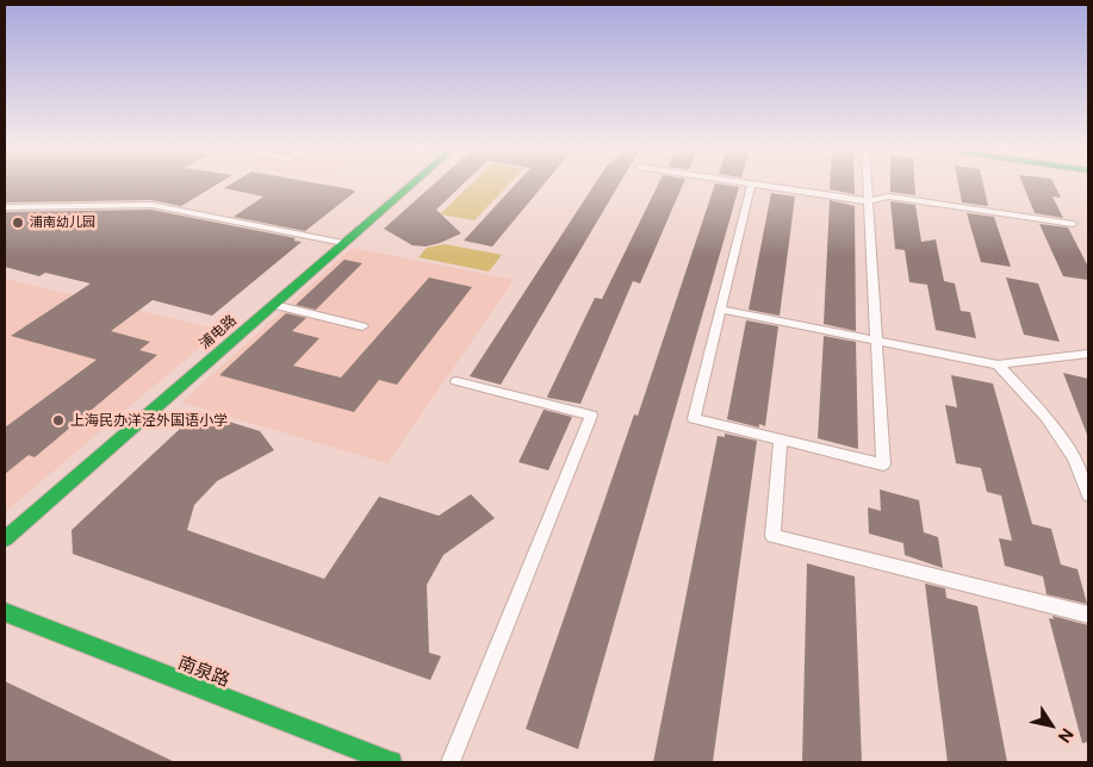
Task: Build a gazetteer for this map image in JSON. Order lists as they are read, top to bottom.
{
  "streets": {
    "street": ["浦电路", "南泉路"]
  },
  "places": ["浦南幼儿园", "上海民办洋泾外国语小学"],
  "north": "bottom right"
}
